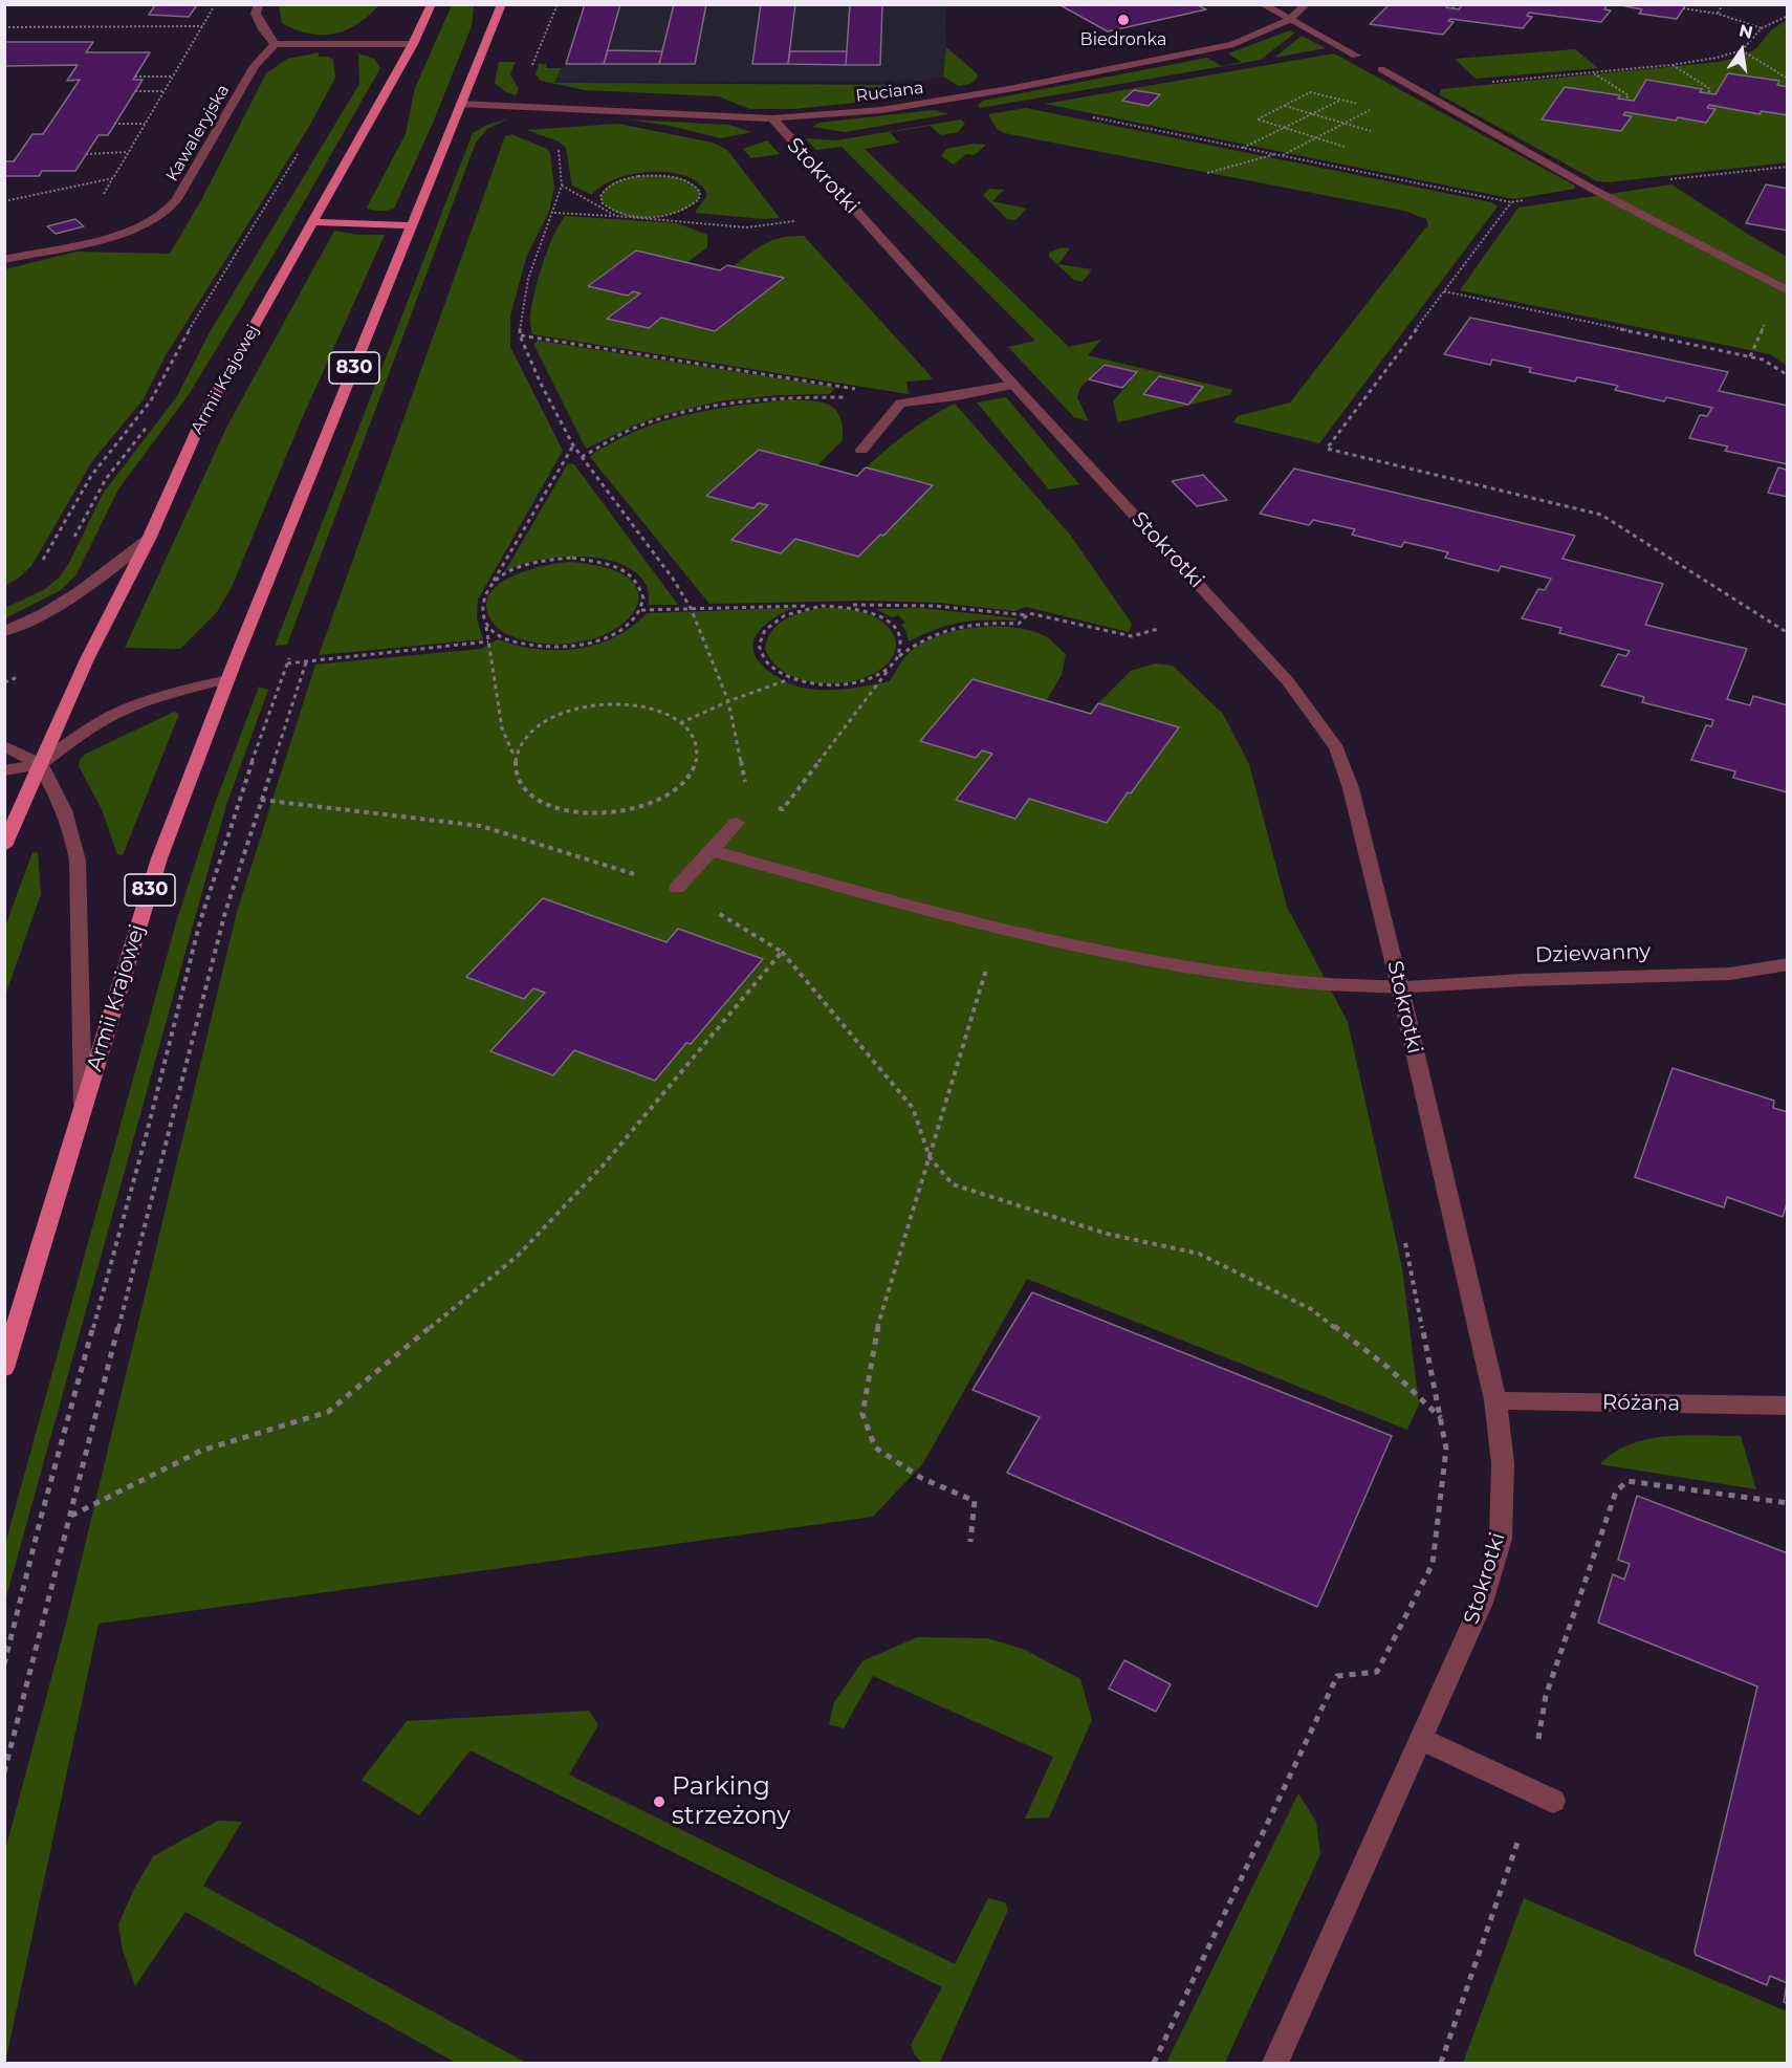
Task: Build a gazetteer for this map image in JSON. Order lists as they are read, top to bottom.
{
  "streets": {
    "main road": ["830", "Armii Krajowej"],
    "street": [
      "Ruciana",
      "Kawaleryjska",
      "Stokrotki",
      "Dziewanny",
      "Różana"
    ]
  },
  "crossings": [
    ["Ruciana", "Stokrotki"],
    ["Ruciana", "Armii Krajowej"],
    ["Stokrotki", "Dziewanny"],
    ["Stokrotki", "Różana"]
  ],
  "places": ["Biedronka", "Parking strzeżony"],
  "north": "top"
}
